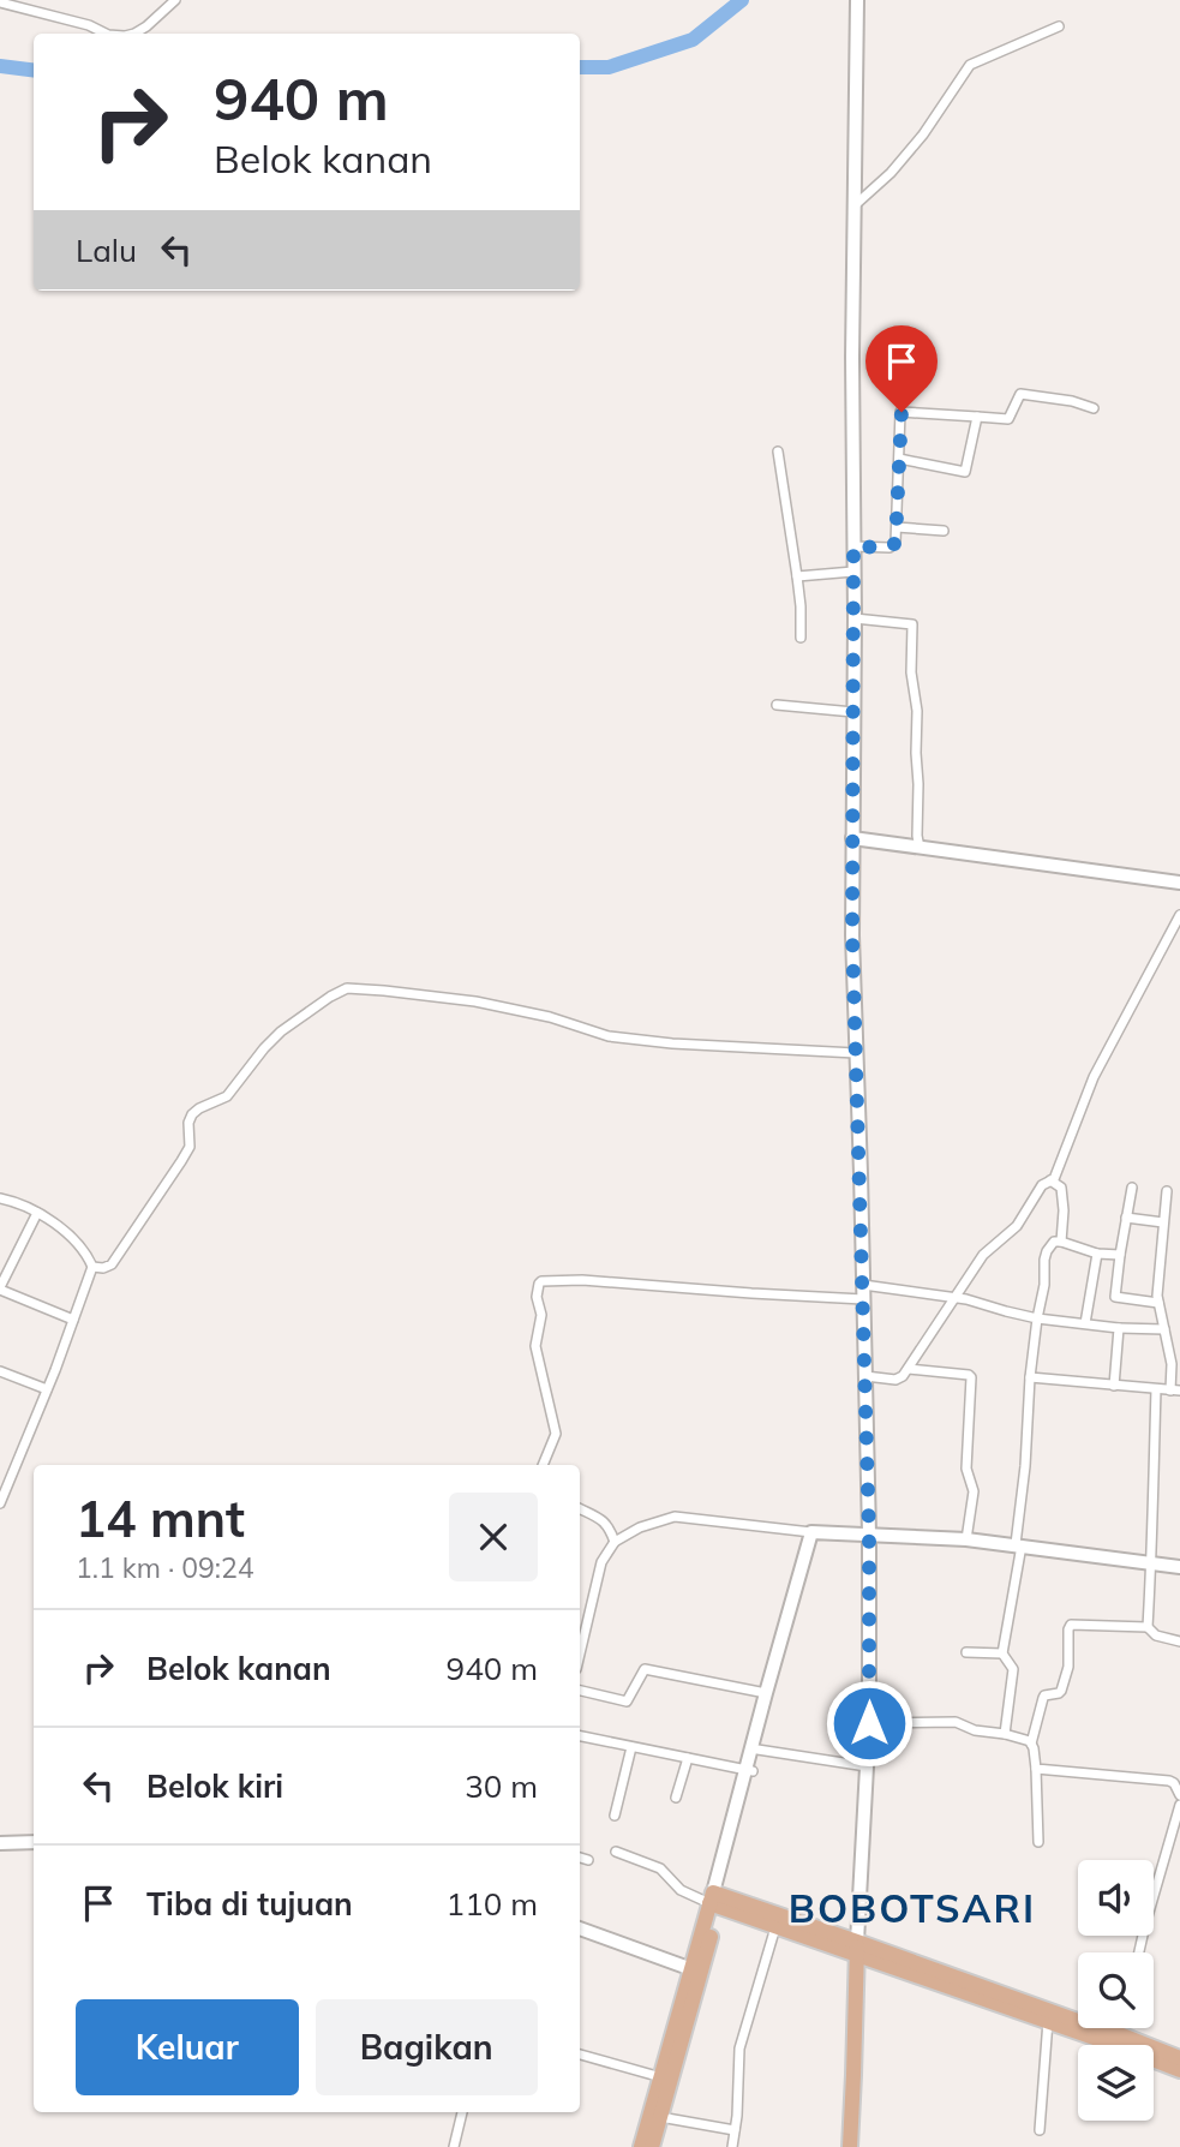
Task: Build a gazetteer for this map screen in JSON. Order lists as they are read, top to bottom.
{
  "districts": ["BOBOTSARI"],
  "page": {
    "turn": ["940 m", "Belok kanan"],
    "then": "Lalu",
    "heading": ["14 mnt", "1.1 km · 09:24"],
    "list": [
      {
        "name": "Belok kanan",
        "value": "940 m"
      },
      {
        "name": "Belok kiri",
        "value": "30 m"
      },
      {
        "name": "Tiba di tujuan",
        "value": "110 m"
      }
    ],
    "buttons": ["Keluar", "Bagikan"]
  }
}
